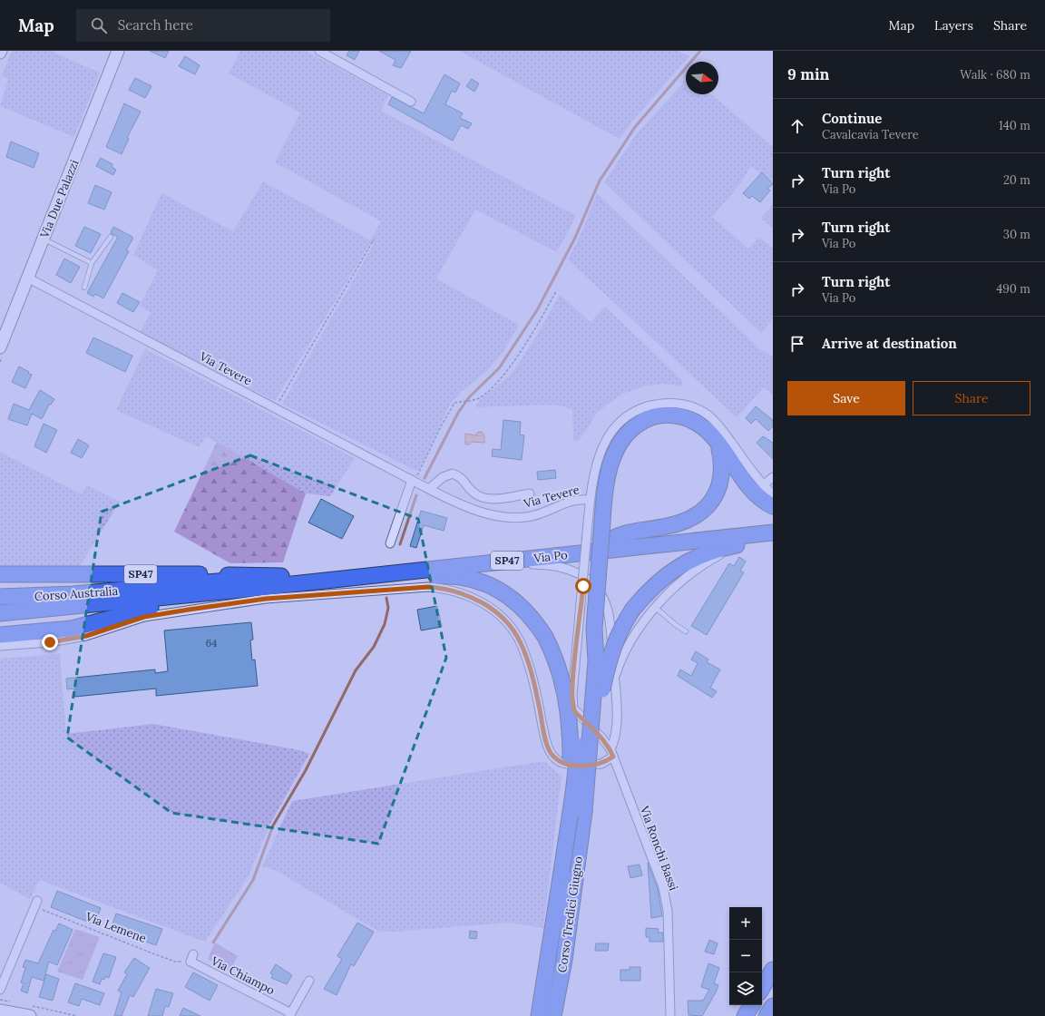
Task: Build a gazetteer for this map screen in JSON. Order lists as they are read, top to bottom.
{
  "streets": {
    "highway": [
      "Via Po",
      "SP47",
      "Corso Australia",
      "Corso Tredici Giugno"
    ],
    "street": [
      "Via Due Palazzi",
      "Via Tevere",
      "Via Ronchi Bassi",
      "Via Chiampo"
    ],
    "path": ["Via Lemene"]
  },
  "crossings": [
    ["Via Due Palazzi", "Via Tevere"],
    ["Via Tevere", "Via Ronchi Bassi"],
    ["Via Po", "SP47"],
    ["Via Po", "Corso Australia"],
    ["SP47", "Corso Australia"],
    ["Via Lemene", "Via Chiampo"]
  ],
  "house_numbers": ["64"],
  "north": "right",
  "page": {
    "header": "Map",
    "search": "Search here",
    "nav": ["Map", "Layers", "Share"],
    "heading": ["9 min", "Walk · 680 m"],
    "list": [
      ["Continue", "Cavalcavia Tevere", "140 m"],
      ["Turn right", "Via Po", "20 m"],
      ["Turn right", "Via Po", "30 m"],
      ["Turn right", "Via Po", "490 m"],
      "Arrive at destination"
    ],
    "buttons": ["Save", "Share"],
    "map_buttons": ["+", "−"]
  }
}
